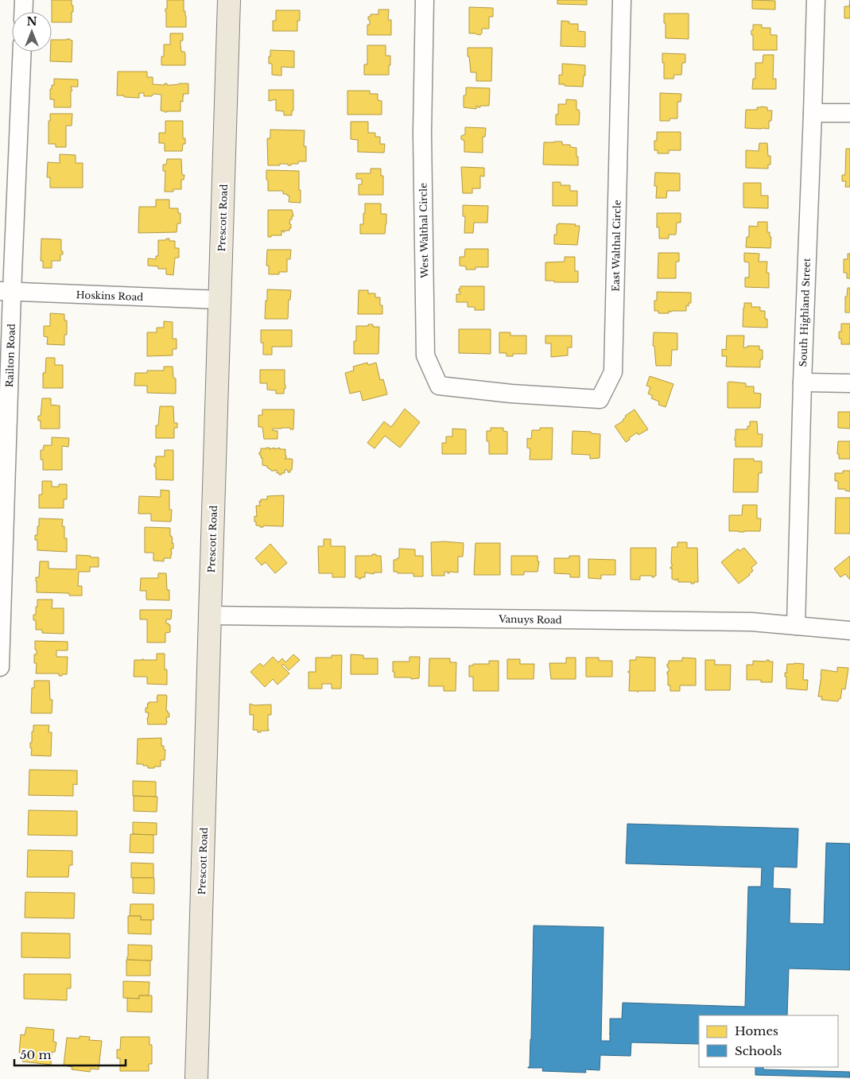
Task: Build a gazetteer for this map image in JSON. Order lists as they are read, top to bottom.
{
  "streets": {
    "main road": ["Prescott Road"],
    "street": [
      "West Walthal Circle",
      "East Walthal Circle",
      "Hoskins Road",
      "South Highland Street",
      "Railton Road",
      "Vanuys Road"
    ]
  },
  "crossings": [
    ["Prescott Road", "Hoskins Road"],
    ["Prescott Road", "Vanuys Road"],
    ["West Walthal Circle", "East Walthal Circle"],
    ["Hoskins Road", "Railton Road"],
    ["South Highland Street", "Vanuys Road"]
  ],
  "legend": ["Homes", "Schools"],
  "scale_bar": "50 m",
  "north": "top"
}
